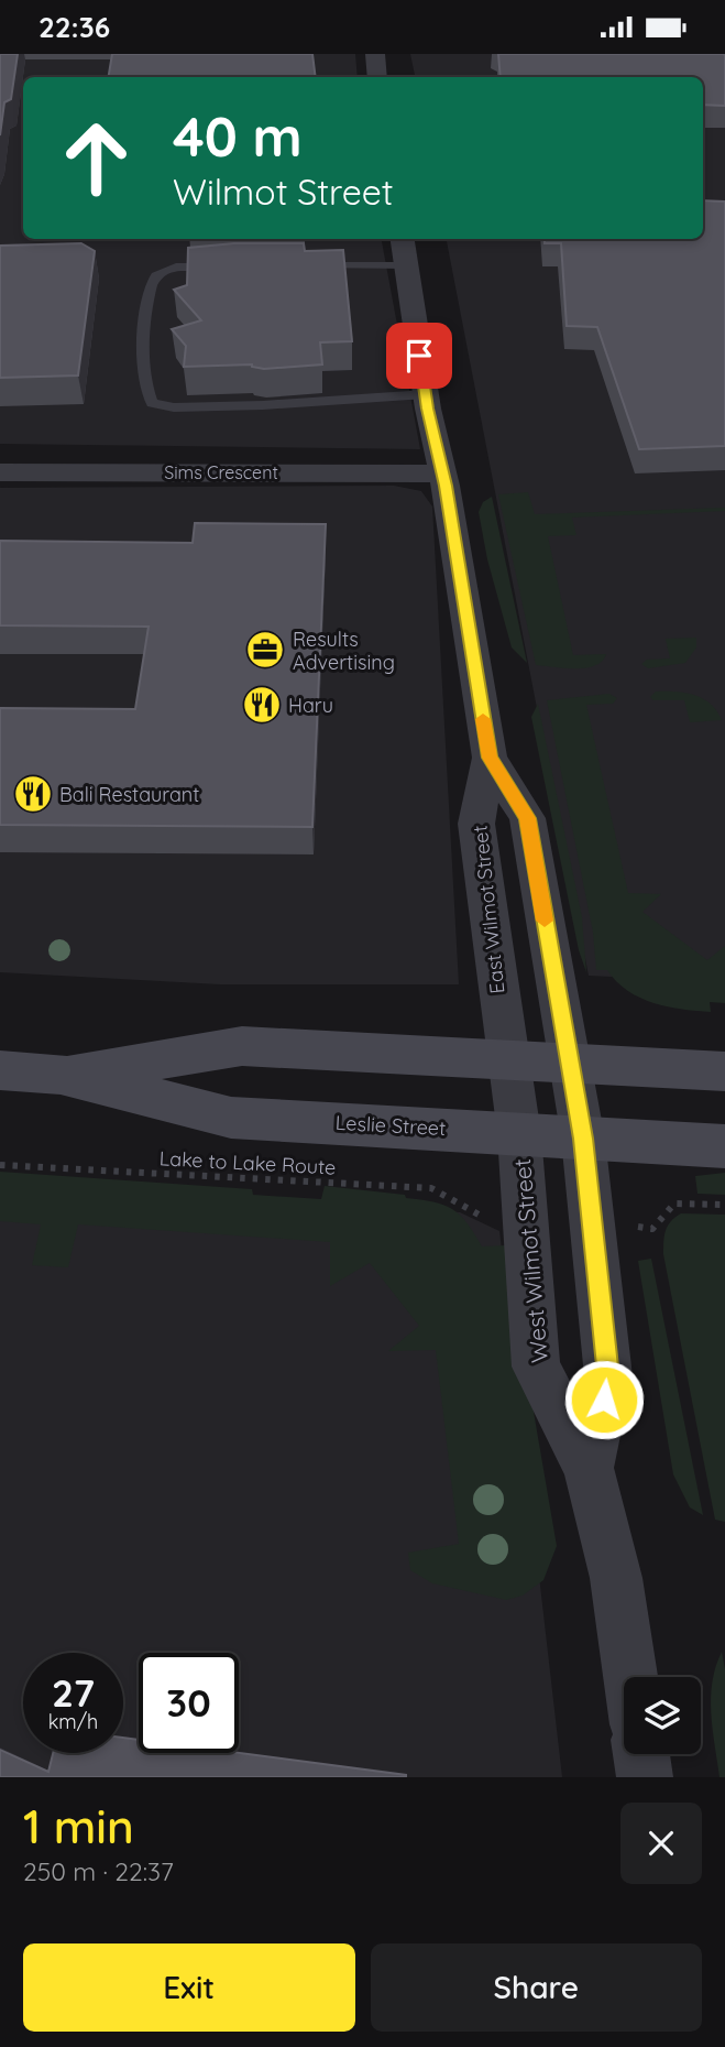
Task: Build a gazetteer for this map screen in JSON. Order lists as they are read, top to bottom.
{
  "streets": {
    "main road": ["Leslie Street"],
    "street": ["Sims Crescent", "East Wilmot Street", "West Wilmot Street"],
    "path": ["Lake to Lake Route"]
  },
  "crossings": [
    ["Sims Crescent", "East Wilmot Street"],
    ["East Wilmot Street", "Leslie Street"],
    ["East Wilmot Street", "West Wilmot Street"],
    ["Leslie Street", "West Wilmot Street"]
  ],
  "places": {
    "office": ["Results Advertising"],
    "restaurant": ["Haru", "Bali Restaurant"]
  },
  "page": {
    "status": "22:36",
    "turn": ["40 m", "Wilmot Street"],
    "speed": "27 km/h",
    "limit": "30",
    "heading": ["1 min", "250 m · 22:37"],
    "buttons": ["Exit", "Share"]
  }
}
